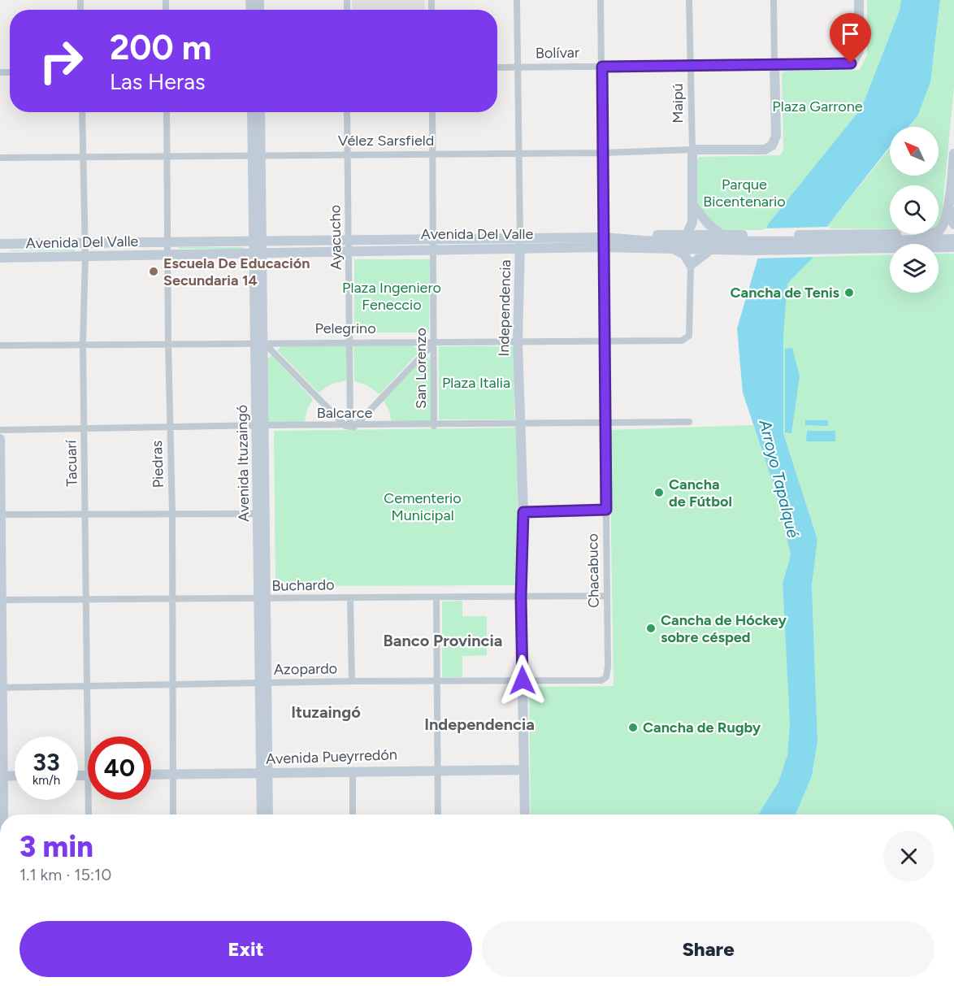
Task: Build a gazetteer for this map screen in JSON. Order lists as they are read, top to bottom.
{
  "streets": {
    "main road": [
      "Bolívar",
      "Maipú",
      "Vélez Sarsfield",
      "Avenida Del Valle",
      "Independencia",
      "Avenida Ituzaingó",
      "Avenida Pueyrredón"
    ],
    "street": [
      "Ayacucho",
      "Pelegrino",
      "San Lorenzo",
      "Balcarce",
      "Tacuarí",
      "Piedras",
      "Chacabuco",
      "Buchardo",
      "Azopardo"
    ]
  },
  "crossings": [
    ["Bolívar", "Maipú"],
    ["Bolívar", "Vélez Sarsfield"],
    ["Bolívar", "Independencia"],
    ["Bolívar", "Chacabuco"],
    ["Maipú", "Vélez Sarsfield"],
    ["Maipú", "Avenida Del Valle"],
    ["Vélez Sarsfield", "Ayacucho"],
    ["Vélez Sarsfield", "Independencia"],
    ["Vélez Sarsfield", "San Lorenzo"],
    ["Vélez Sarsfield", "Tacuarí"],
    ["Vélez Sarsfield", "Avenida Ituzaingó"],
    ["Vélez Sarsfield", "Piedras"],
    ["Vélez Sarsfield", "Chacabuco"],
    ["Avenida Del Valle", "Ayacucho"],
    ["Avenida Del Valle", "Independencia"],
    ["Avenida Del Valle", "San Lorenzo"],
    ["Avenida Del Valle", "Tacuarí"],
    ["Avenida Del Valle", "Avenida Ituzaingó"],
    ["Avenida Del Valle", "Piedras"],
    ["Avenida Del Valle", "Chacabuco"],
    ["Ayacucho", "Pelegrino"],
    ["Ayacucho", "Balcarce"],
    ["Independencia", "Pelegrino"],
    ["Independencia", "Balcarce"],
    ["Independencia", "Buchardo"],
    ["Independencia", "Azopardo"],
    ["Independencia", "Avenida Pueyrredón"],
    ["Pelegrino", "San Lorenzo"],
    ["Pelegrino", "Tacuarí"],
    ["Pelegrino", "Avenida Ituzaingó"],
    ["Pelegrino", "Piedras"],
    ["Pelegrino", "Chacabuco"],
    ["San Lorenzo", "Balcarce"],
    ["Balcarce", "Tacuarí"],
    ["Balcarce", "Avenida Ituzaingó"],
    ["Balcarce", "Piedras"],
    ["Balcarce", "Chacabuco"],
    ["Tacuarí", "Buchardo"],
    ["Tacuarí", "Azopardo"],
    ["Avenida Ituzaingó", "Buchardo"],
    ["Avenida Ituzaingó", "Azopardo"],
    ["Avenida Ituzaingó", "Avenida Pueyrredón"],
    ["Piedras", "Buchardo"],
    ["Piedras", "Azopardo"],
    ["Piedras", "Avenida Pueyrredón"],
    ["Chacabuco", "Buchardo"],
    ["Chacabuco", "Azopardo"]
  ],
  "districts": ["Banco Provincia", "Ituzaingó", "Independencia"],
  "water": ["Arroyo Tapalqué"],
  "parks": [
    "Plaza Garrone",
    "Parque Bicentenario",
    "Plaza Ingeniero Feneccio",
    "Plaza Italia",
    "Cementerio Municipal"
  ],
  "places": [
    "Escuela De Educación Secundaria 14",
    "Cancha de Tenis",
    "Cancha de Fútbol",
    "Cancha de Hóckey sobre césped",
    "Cancha de Rugby"
  ],
  "north": "top left",
  "page": {
    "turn": ["200 m", "Las Heras"],
    "speed": "33 km/h",
    "limit": "40",
    "heading": ["3 min", "1.1 km · 15:10"],
    "buttons": ["Exit", "Share"]
  }
}
